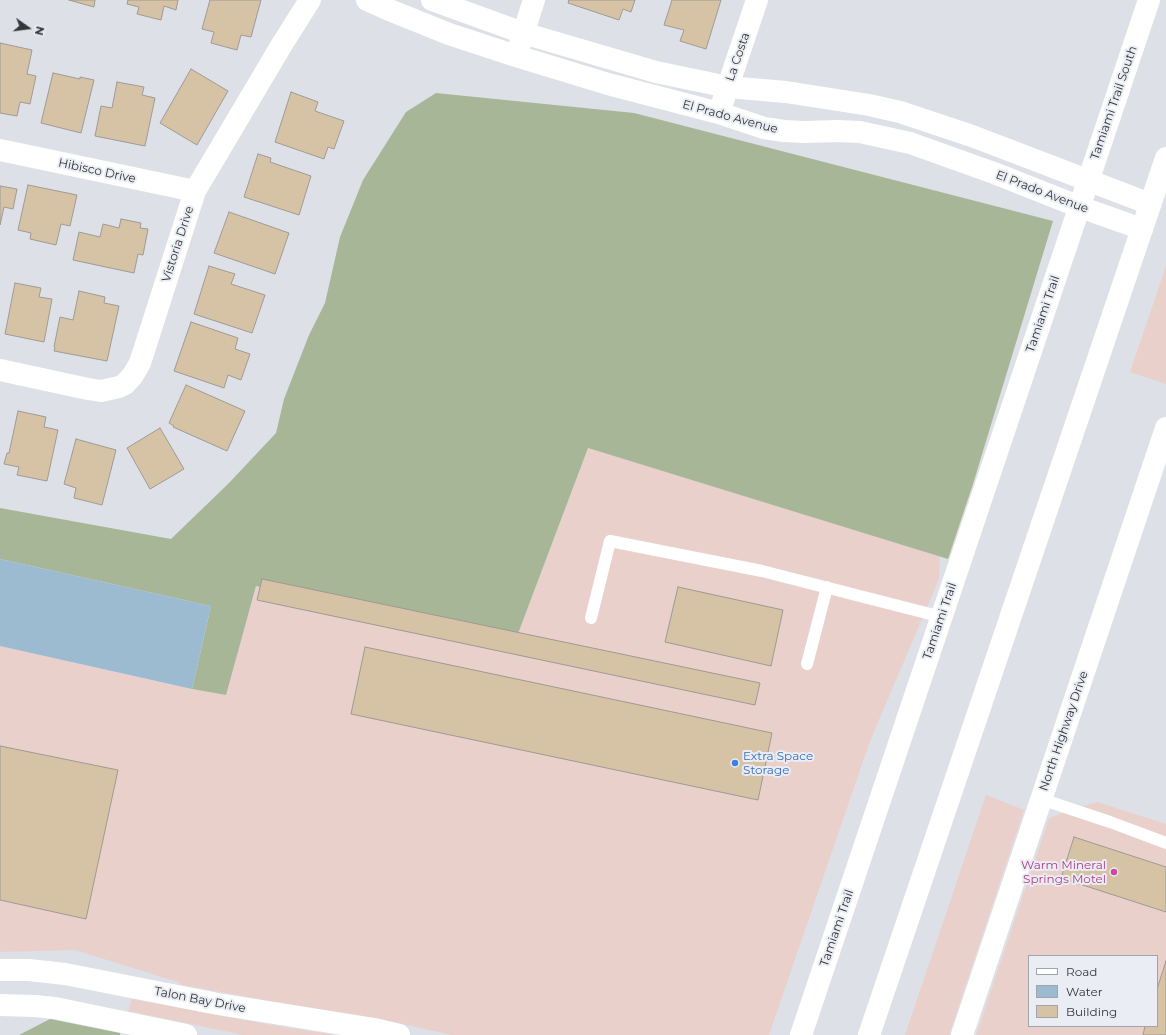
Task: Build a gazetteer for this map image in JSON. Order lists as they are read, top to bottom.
{
  "streets": {
    "street": [
      "La Costa",
      "Tamiami Trail South",
      "El Prado Avenue",
      "Hibisco Drive",
      "Vistoria Drive",
      "Tamiami Trail",
      "North Highway Drive",
      "Talon Bay Drive"
    ]
  },
  "crossings": [
    ["La Costa", "El Prado Avenue"],
    ["Tamiami Trail South", "El Prado Avenue"],
    ["Tamiami Trail South", "Tamiami Trail"],
    ["El Prado Avenue", "Tamiami Trail"],
    ["Hibisco Drive", "Vistoria Drive"]
  ],
  "places": ["Extra Space Storage", "Warm Mineral Springs Motel"],
  "legend": ["Road", "Water", "Building"],
  "north": "right"
}
